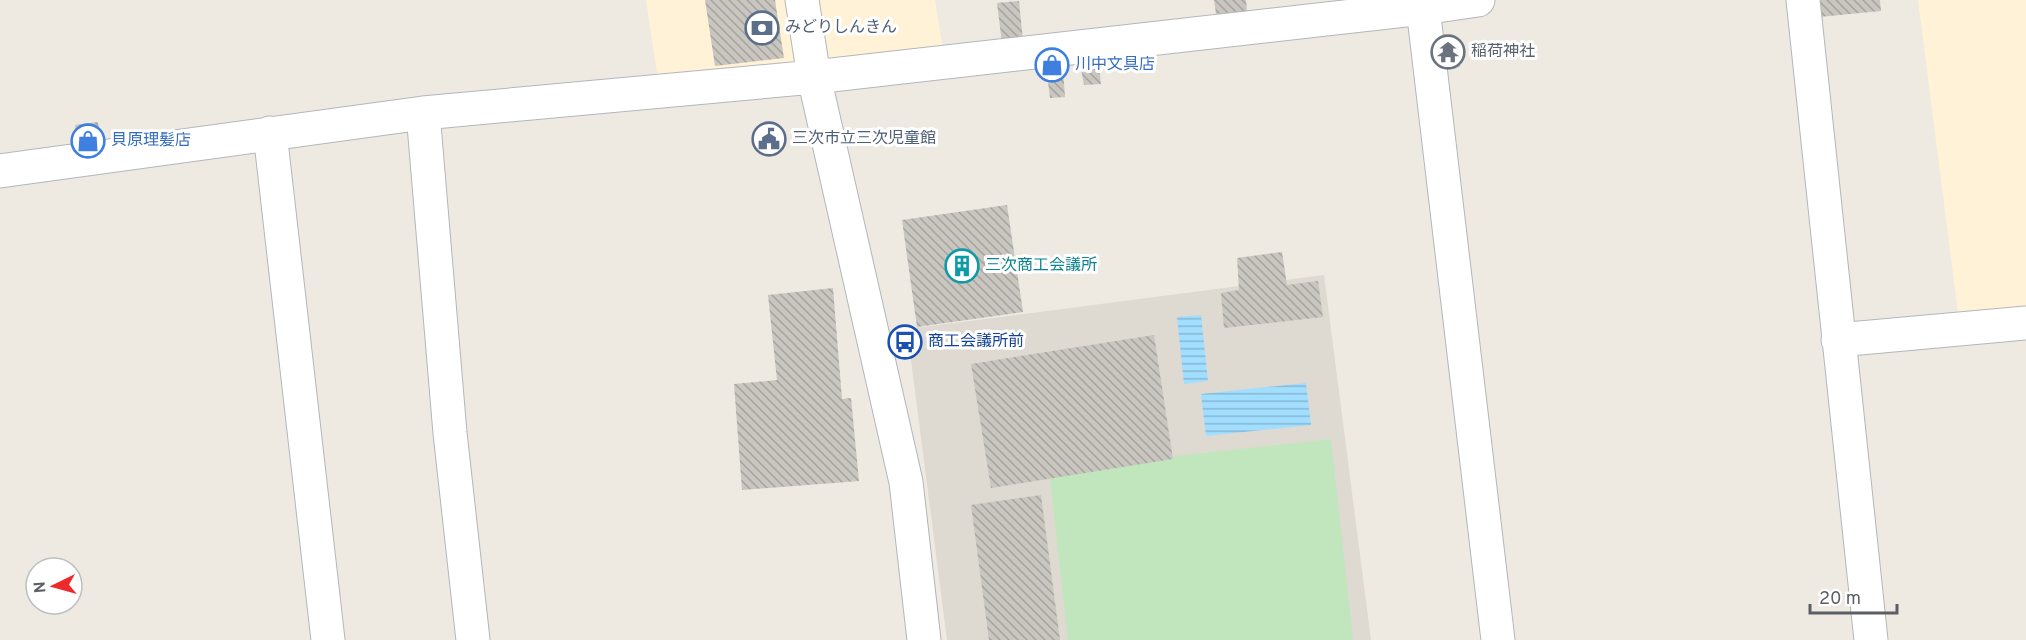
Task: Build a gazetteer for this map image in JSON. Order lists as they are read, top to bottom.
{
  "places": {
    "bank": ["みどりしんきん"],
    "temple": ["稲荷神社"],
    "shop": ["川中文具店", "貝原理髪店"],
    "public building": ["三次市立三次児童館"],
    "building": ["三次商工会議所"],
    "bus stop": ["商工会議所前"]
  },
  "scale_bar": "20 m",
  "north": "left"
}
